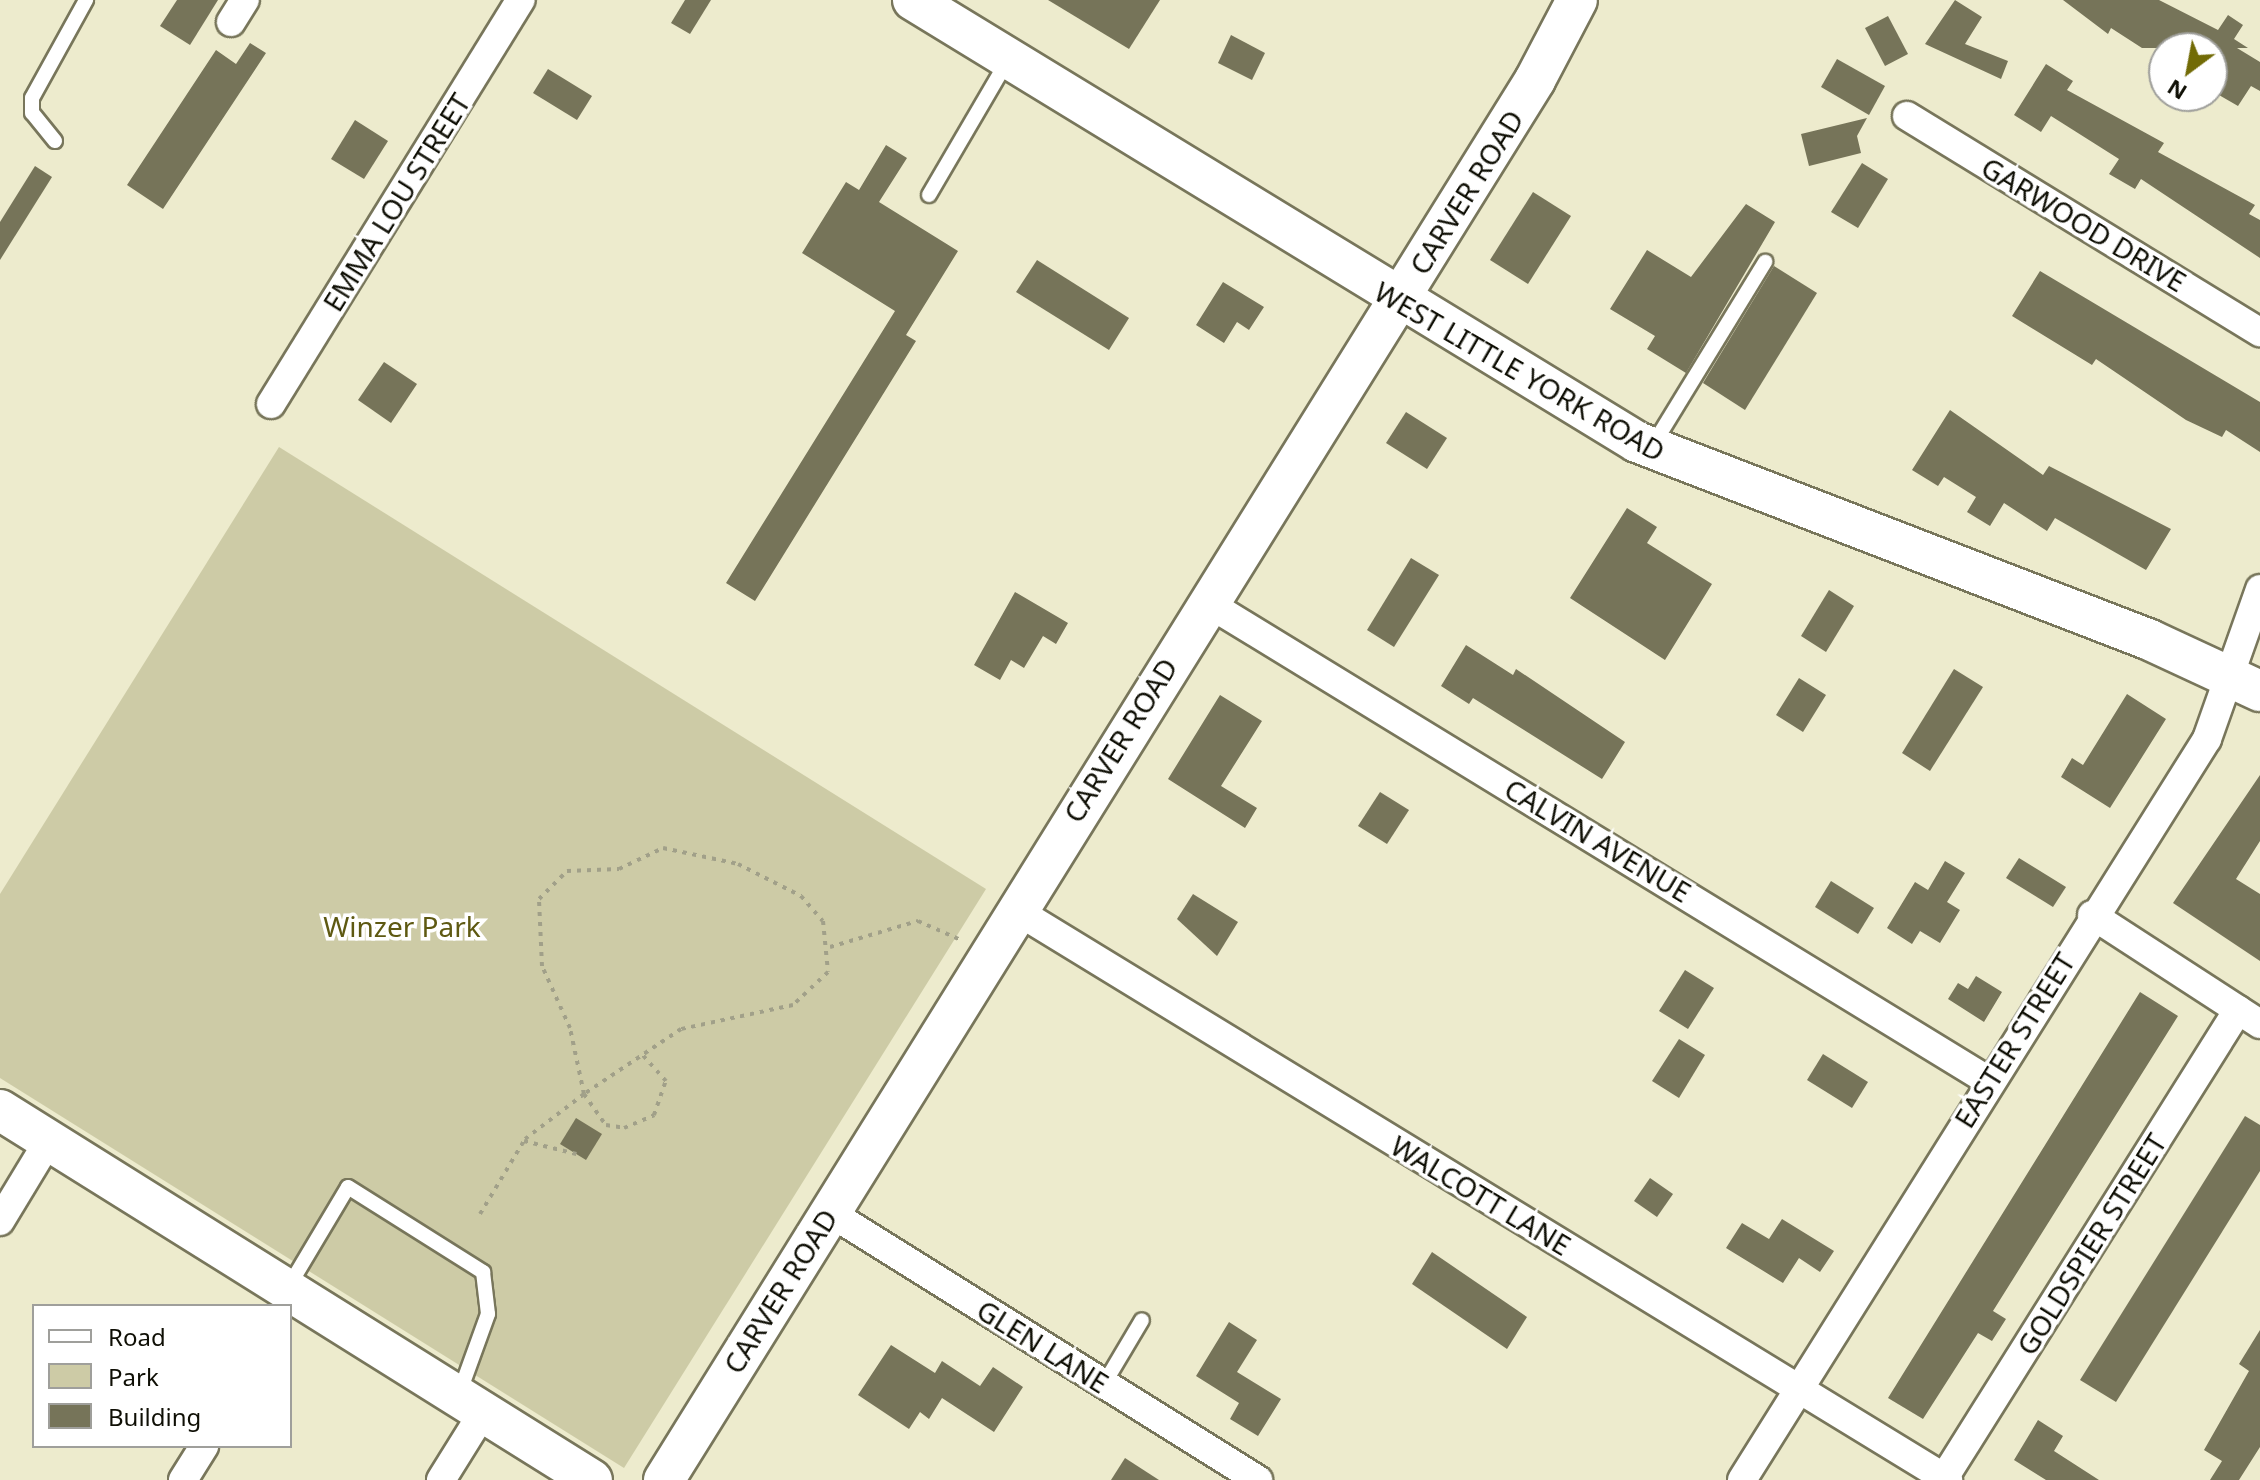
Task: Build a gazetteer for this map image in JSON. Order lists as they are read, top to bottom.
{
  "streets": {
    "street": [
      "CARVER ROAD",
      "EMMA LOU STREET",
      "GARWOOD DRIVE",
      "WEST LITTLE YORK ROAD",
      "CALVIN AVENUE",
      "EASTER STREET",
      "WALCOTT LANE",
      "GOLDSPIER STREET",
      "GLEN LANE"
    ]
  },
  "crossings": [
    ["CARVER ROAD", "WEST LITTLE YORK ROAD"],
    ["CARVER ROAD", "CALVIN AVENUE"],
    ["CARVER ROAD", "WALCOTT LANE"],
    ["CARVER ROAD", "GLEN LANE"],
    ["WEST LITTLE YORK ROAD", "EASTER STREET"],
    ["CALVIN AVENUE", "EASTER STREET"],
    ["EASTER STREET", "WALCOTT LANE"],
    ["WALCOTT LANE", "GOLDSPIER STREET"]
  ],
  "parks": ["Winzer Park"],
  "legend": ["Road", "Park", "Building"],
  "north": "bottom left"
}
